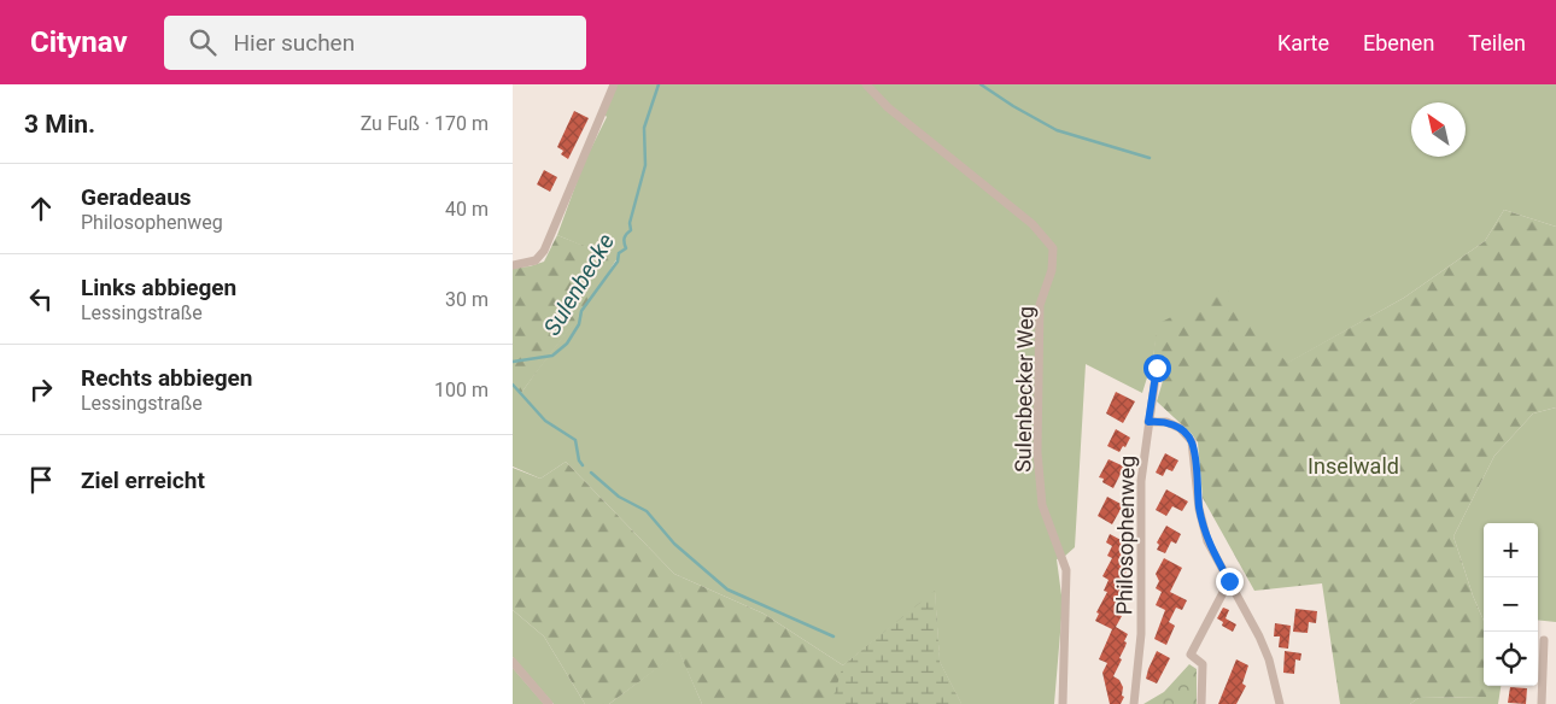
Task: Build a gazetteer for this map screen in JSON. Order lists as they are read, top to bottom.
{
  "streets": {
    "street": ["Sulenbecker Weg", "Philosophenweg"]
  },
  "water": ["Sulenbecke"],
  "parks": ["Inselwald"],
  "north": "top left",
  "page": {
    "header": "Citynav",
    "search": "Hier suchen",
    "nav": ["Karte", "Ebenen", "Teilen"],
    "heading": ["3 Min.", "Zu Fuß · 170 m"],
    "list": [
      ["Geradeaus", "Philosophenweg", "40 m"],
      ["Links abbiegen", "Lessingstraße", "30 m"],
      ["Rechts abbiegen", "Lessingstraße", "100 m"],
      "Ziel erreicht"
    ],
    "map_buttons": ["+", "−"]
  }
}
